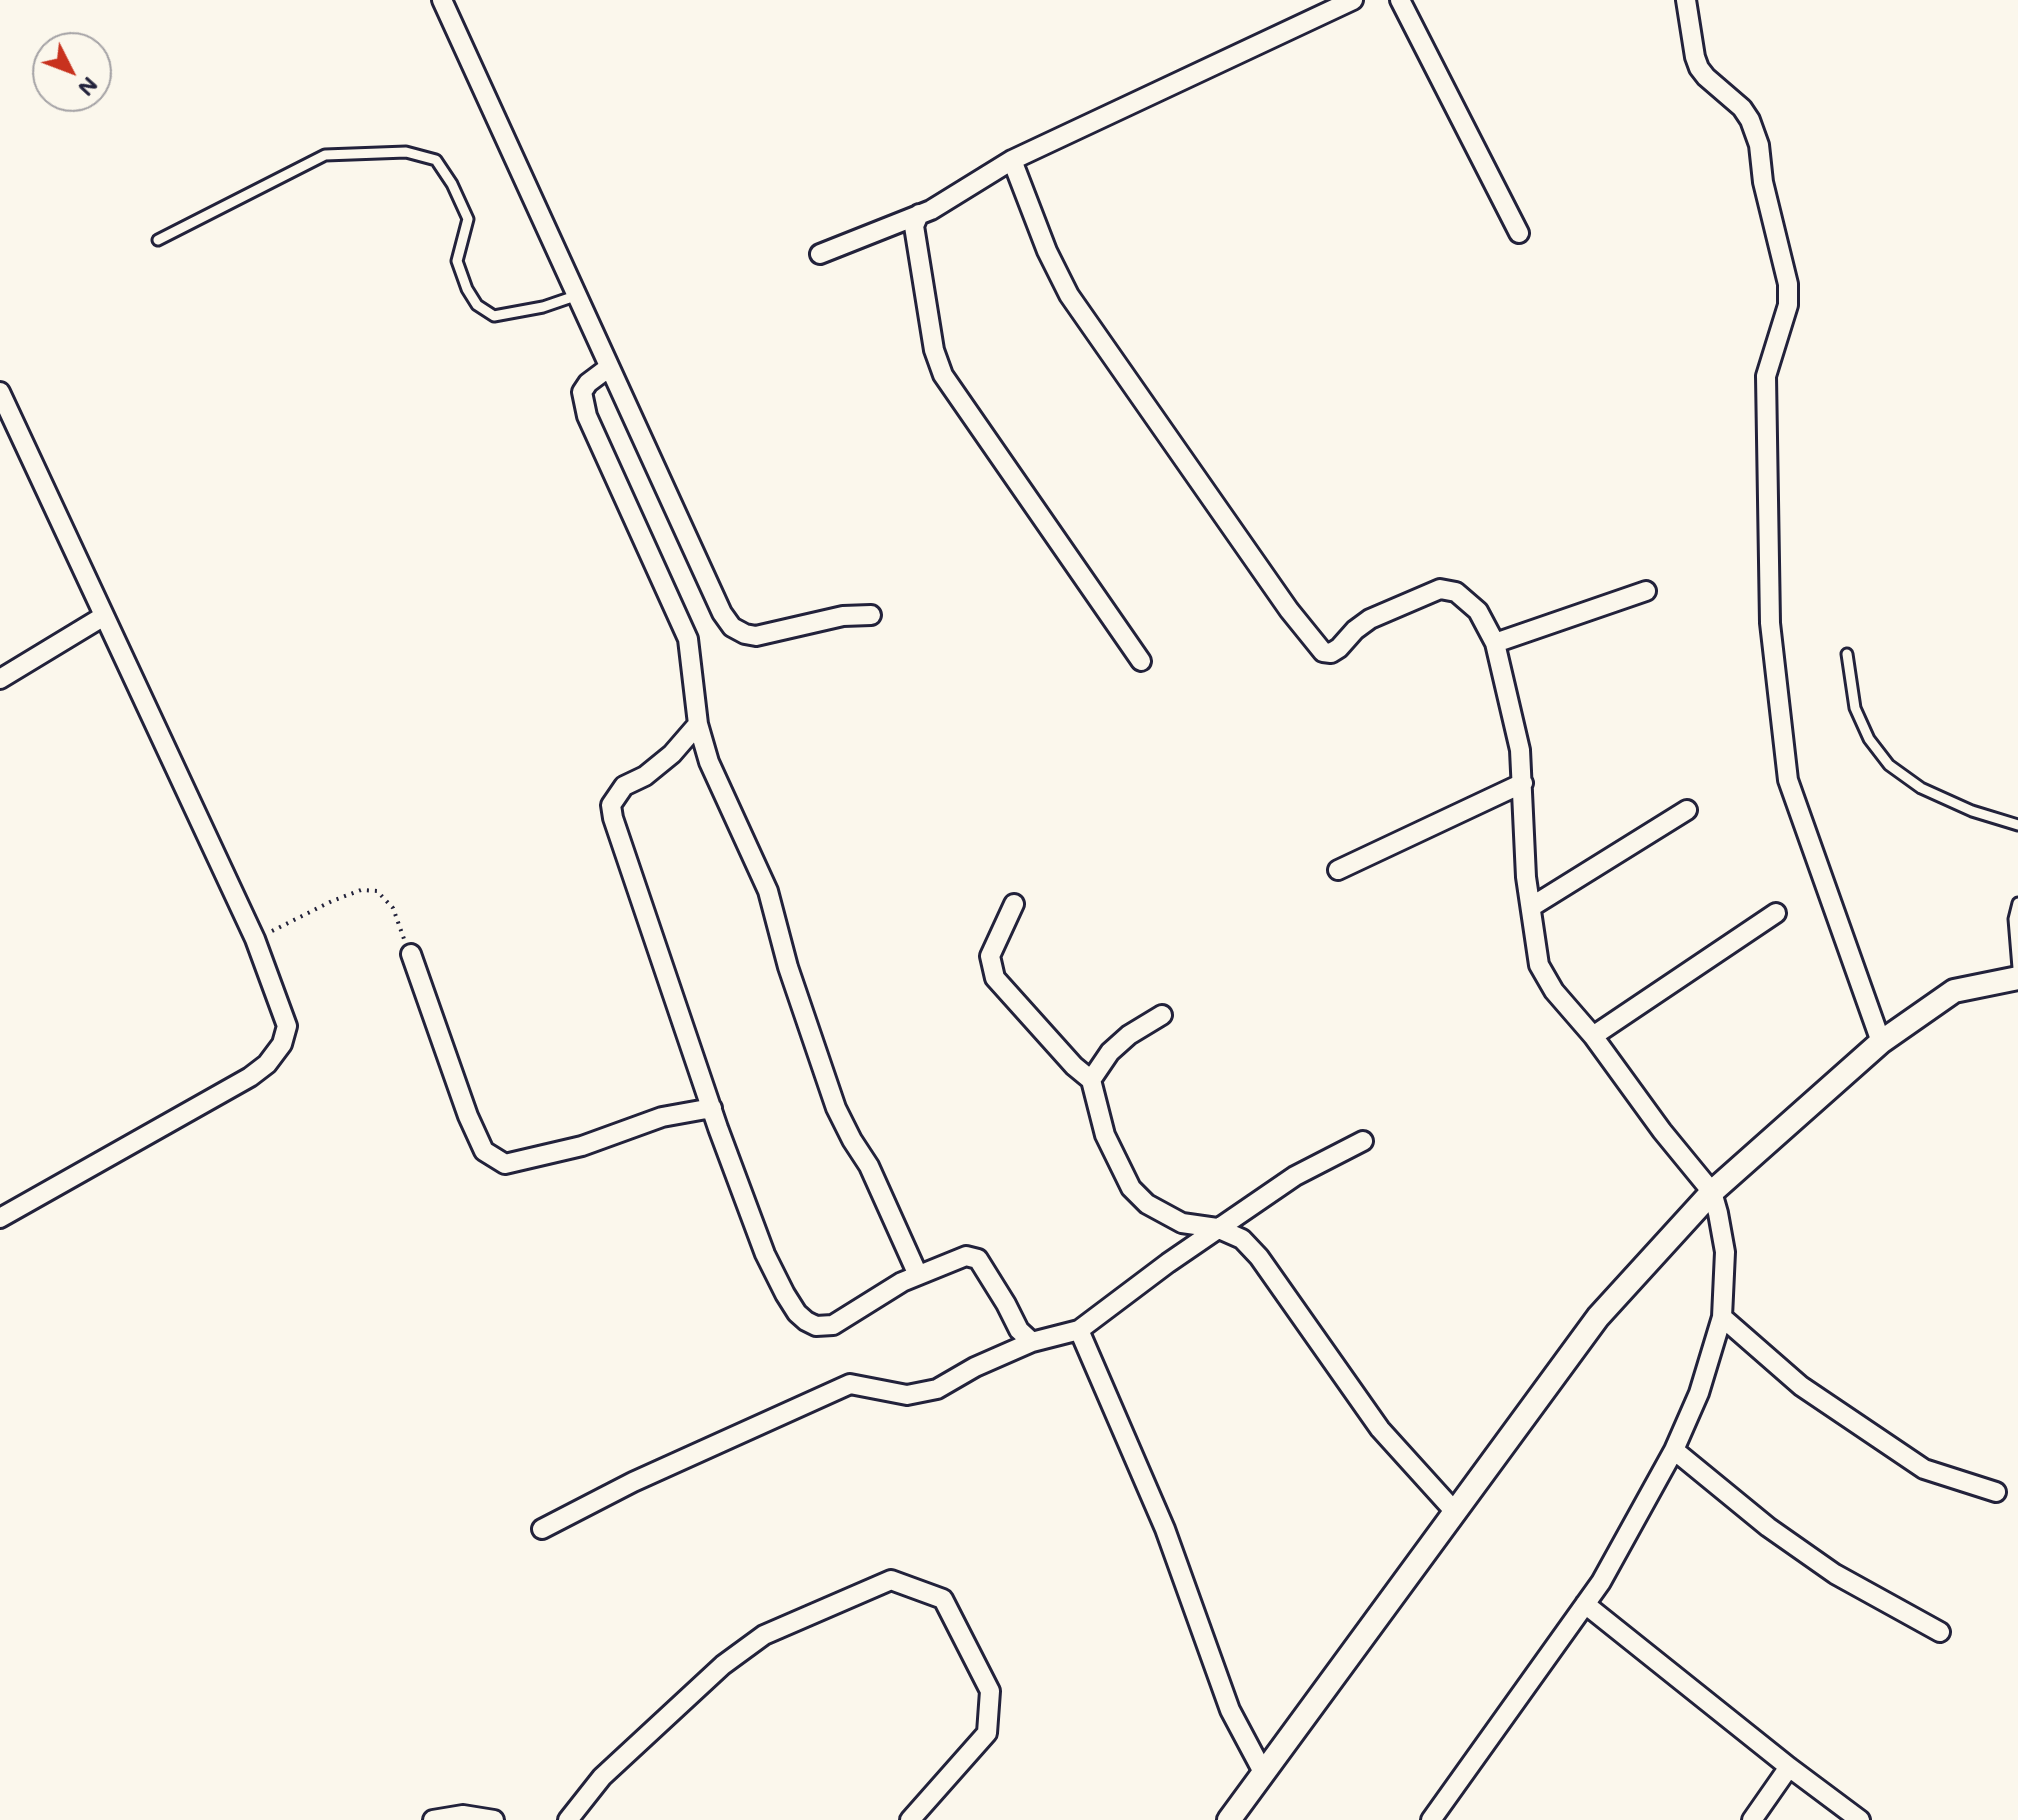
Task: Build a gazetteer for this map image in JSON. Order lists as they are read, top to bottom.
{
  "north": "bottom right"
}
